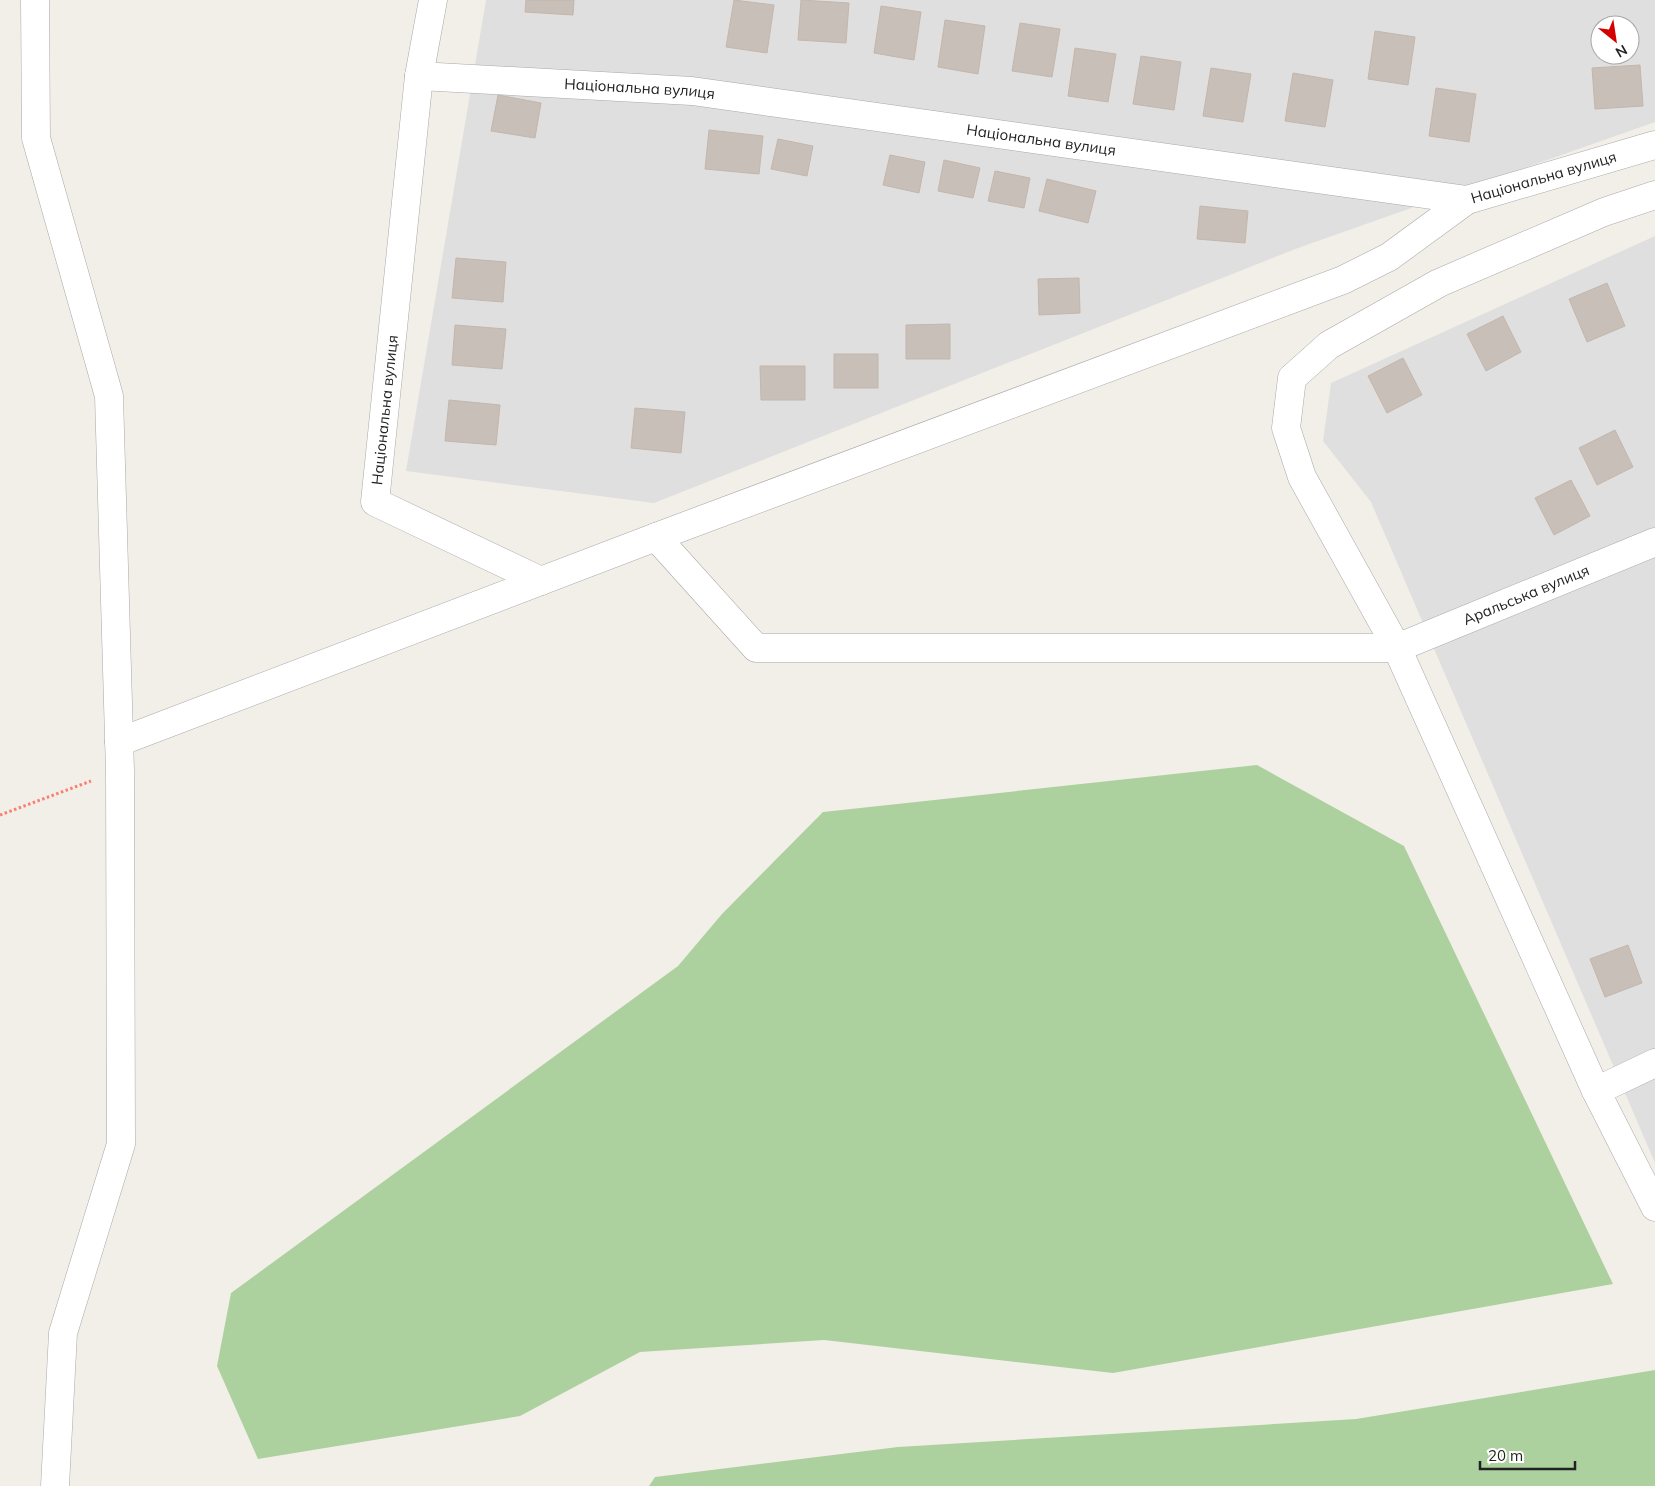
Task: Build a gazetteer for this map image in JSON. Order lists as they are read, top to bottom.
{
  "streets": {
    "street": ["Національна вулиця", "Аральська вулиця"]
  },
  "scale_bar": "20 m",
  "north": "bottom right"
}
